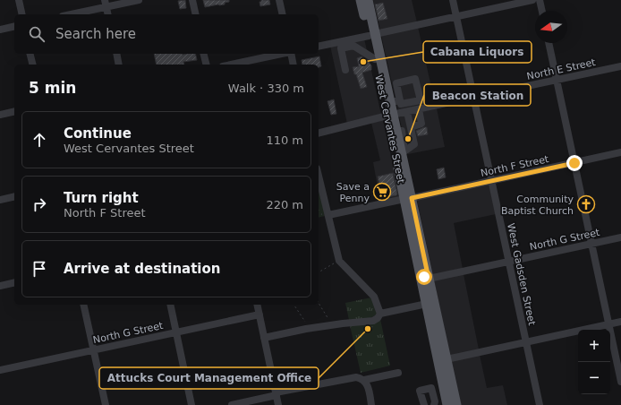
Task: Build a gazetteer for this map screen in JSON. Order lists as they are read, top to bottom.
{
  "streets": {
    "main road": ["West Cervantes Street"],
    "street": [
      "North E Street",
      "North F Street",
      "North G Street",
      "West Gadsden Street"
    ]
  },
  "crossings": [
    ["North E Street", "West Cervantes Street"],
    ["North E Street", "West Gadsden Street"],
    ["West Cervantes Street", "North F Street"],
    ["West Cervantes Street", "North G Street"],
    ["North F Street", "West Gadsden Street"],
    ["North G Street", "West Gadsden Street"]
  ],
  "places": {
    "other": ["Cabana Liquors", "Beacon Station", "Attucks Court Management Office"],
    "supermarket": ["Save a Penny"],
    "church": ["Community Baptist Church"]
  },
  "north": "left",
  "page": {
    "search": "Search here",
    "heading": ["5 min", "Walk · 330 m"],
    "list": [
      ["Continue", "West Cervantes Street", "110 m"],
      ["Turn right", "North F Street", "220 m"],
      "Arrive at destination"
    ],
    "map_buttons": ["+", "−"]
  }
}
